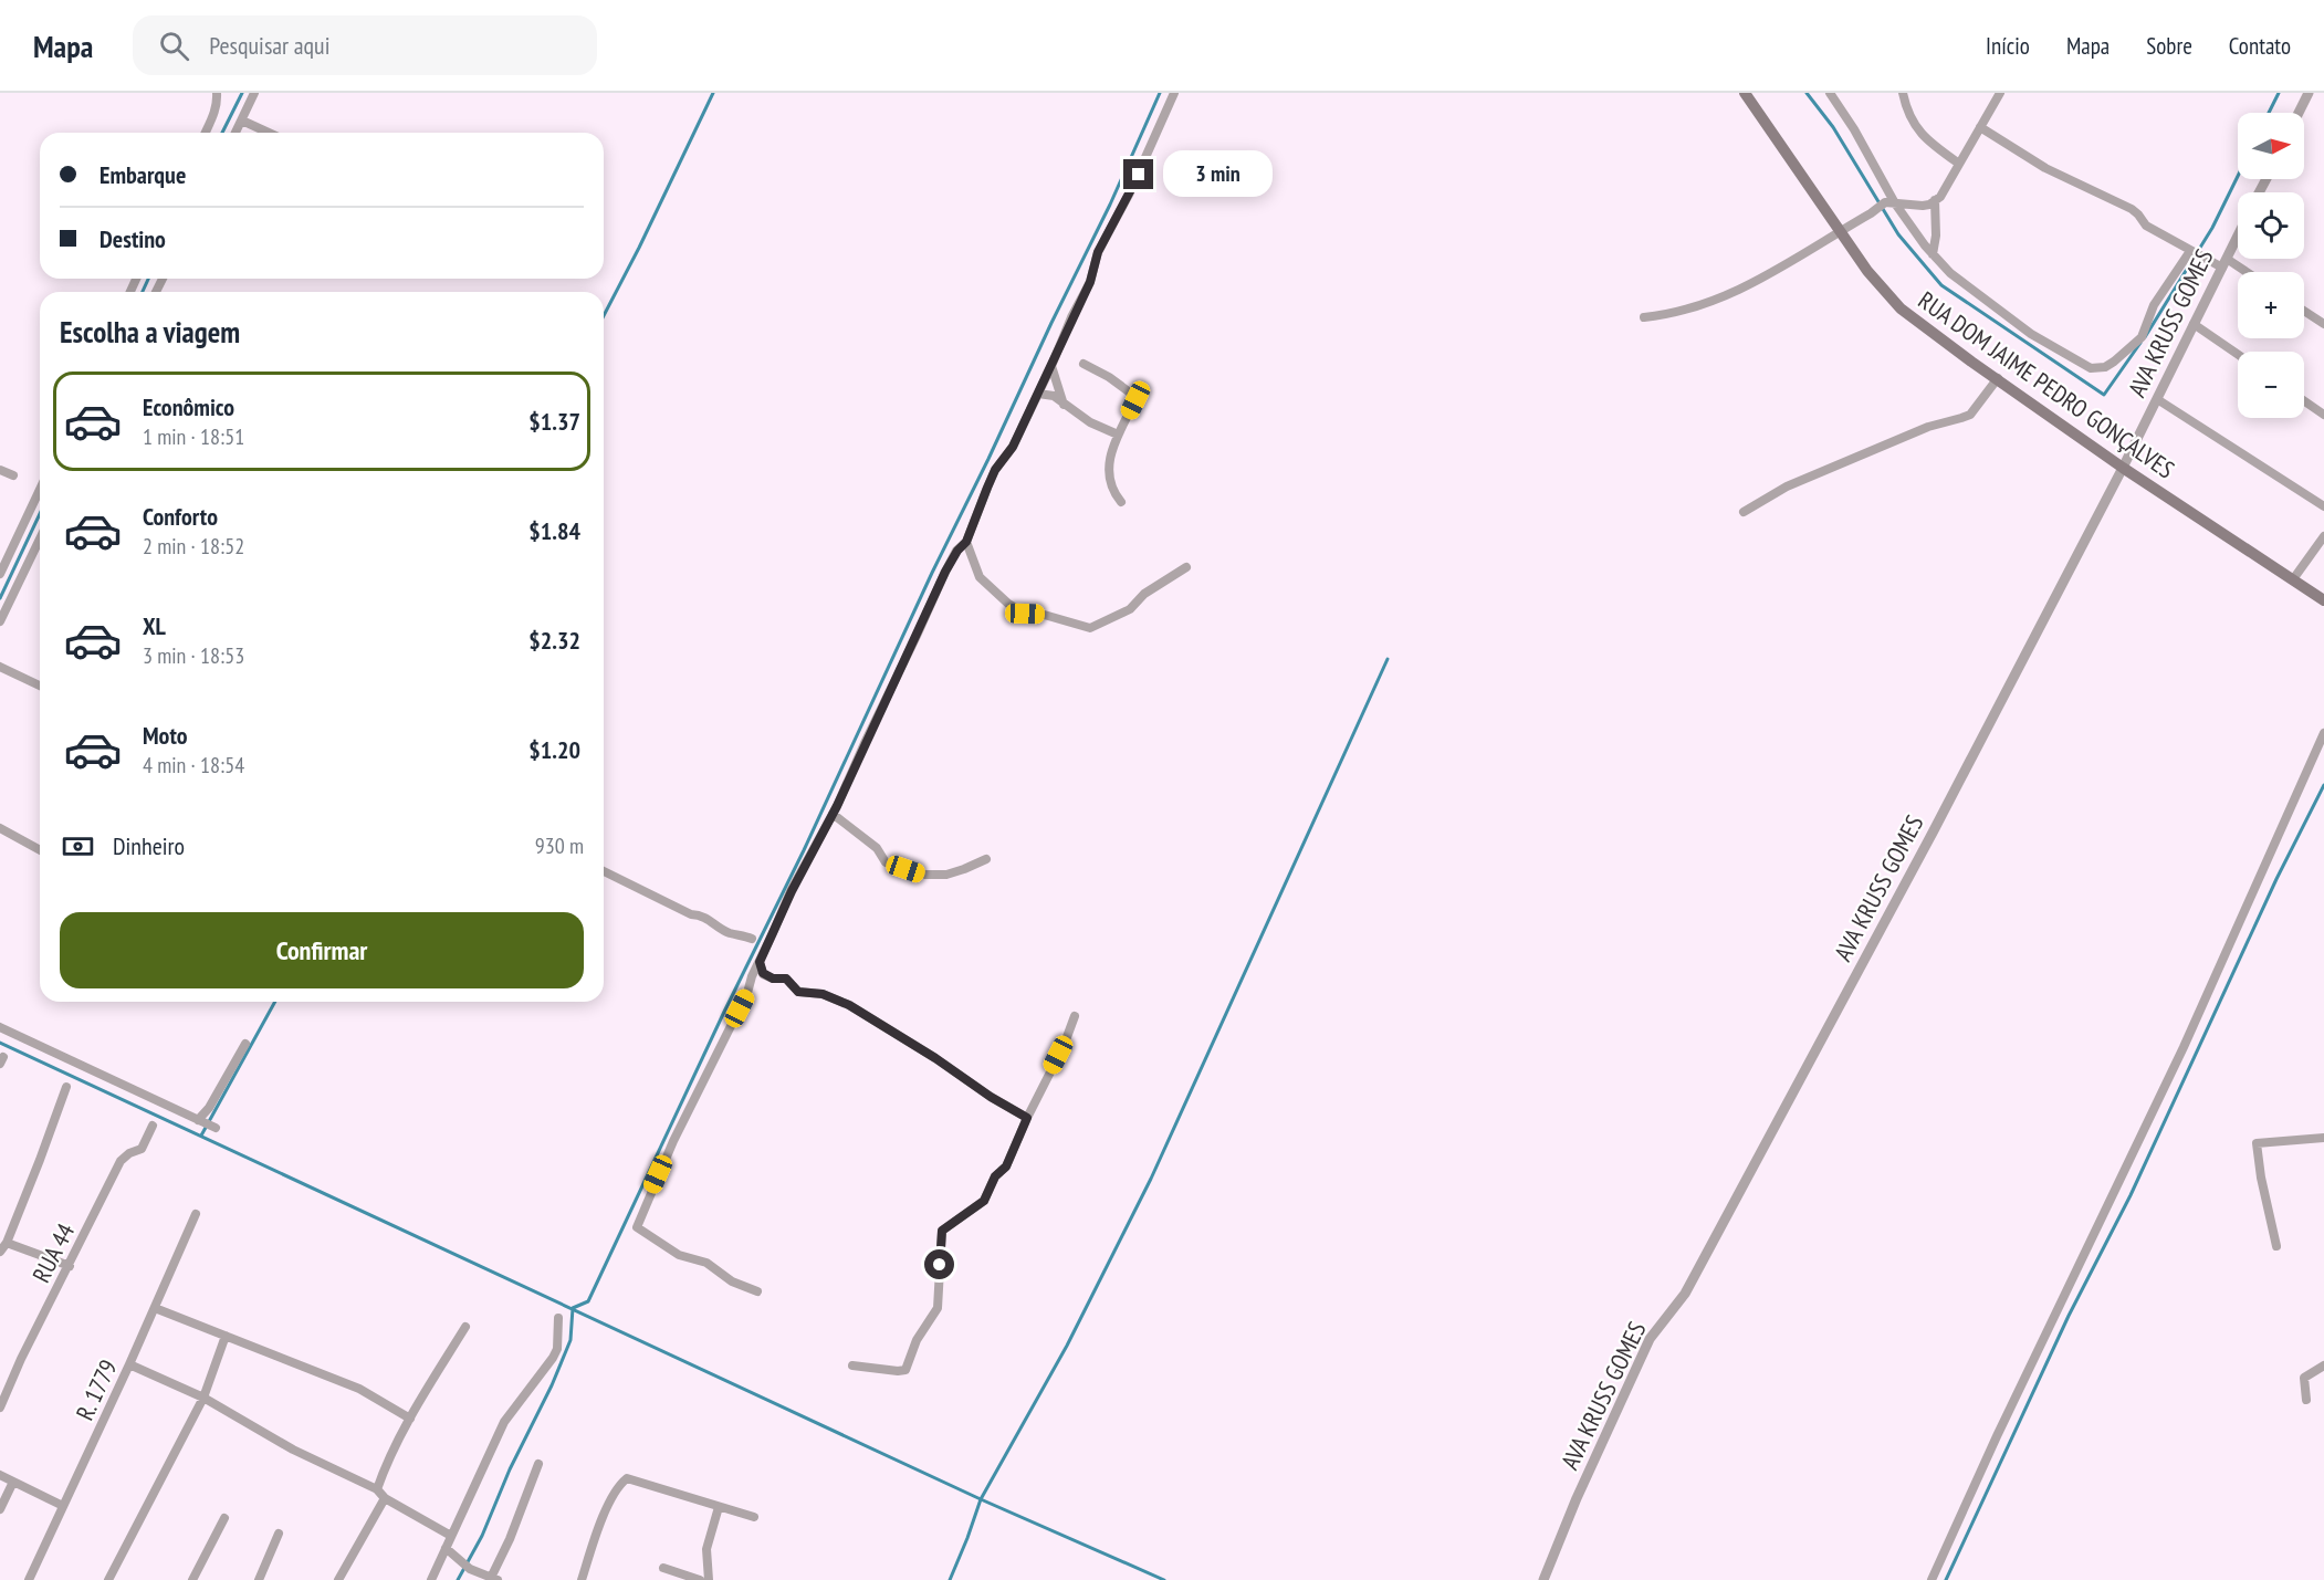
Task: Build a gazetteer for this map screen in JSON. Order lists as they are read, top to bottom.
{
  "streets": {
    "main road": ["RUA DOM JAIME PEDRO GONÇALVES"],
    "street": ["AVA KRUSS GOMES", "RUA 44", "R. 1779"]
  },
  "crossings": [
    ["AVA KRUSS GOMES", "RUA DOM JAIME PEDRO GONÇALVES"]
  ],
  "north": "right",
  "page": {
    "header": "Mapa",
    "search": "Pesquisar aqui",
    "nav": [
      "Início",
      "Mapa",
      "Sobre",
      "Contato"
    ],
    "map_buttons": ["+", "−"],
    "banner": ["Embarque", "Destino"],
    "bubble": "3 min",
    "heading": "Escolha a viagem",
    "list": [
      {
        "name": "Econômico",
        "note": "1 min · 18:51",
        "value": "$1.37"
      },
      {
        "name": "Conforto",
        "note": "2 min · 18:52",
        "value": "$1.84"
      },
      {
        "name": "XL",
        "note": "3 min · 18:53",
        "value": "$2.32"
      },
      {
        "name": "Moto",
        "note": "4 min · 18:54",
        "value": "$1.20"
      }
    ],
    "pay": ["Dinheiro", "930 m"],
    "buttons": "Confirmar"
  }
}
